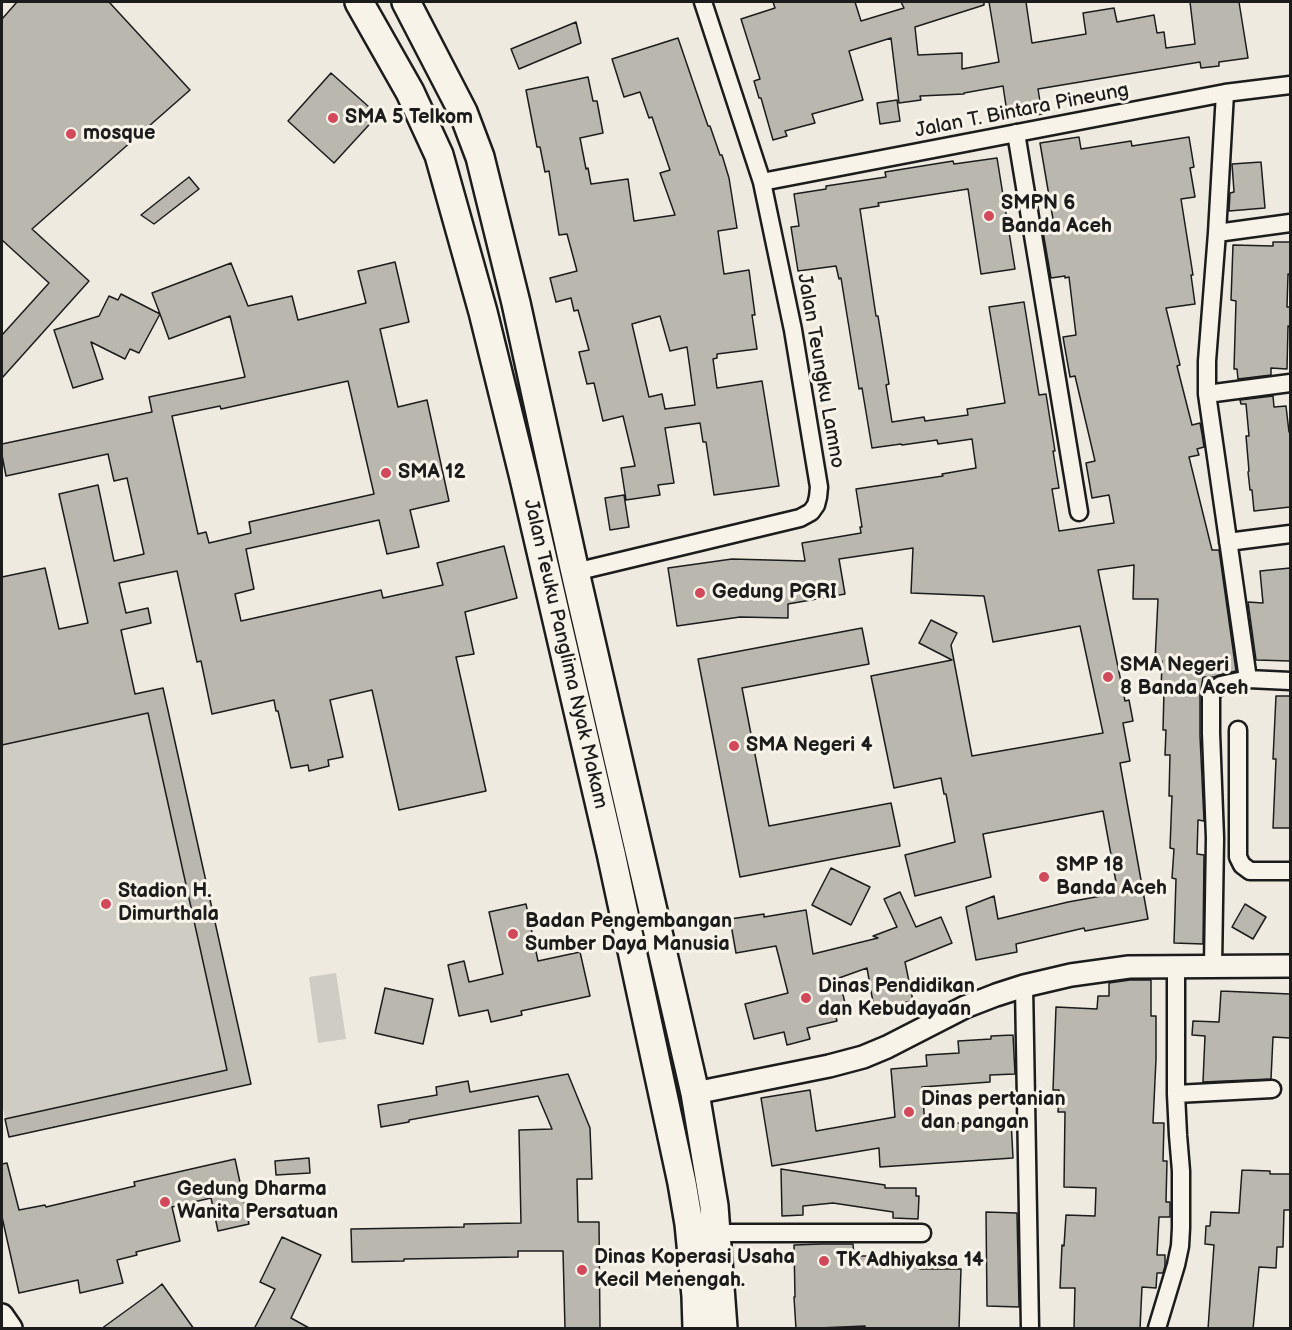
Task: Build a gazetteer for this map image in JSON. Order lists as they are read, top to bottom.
{
  "streets": {
    "main road": ["Jalan Teuku Panglima Nyak Makam"],
    "street": ["Jalan T. Bintara Pineung", "Jalan Teungku Lamno"]
  },
  "crossings": [
    ["Jalan T. Bintara Pineung", "Jalan Teungku Lamno"],
    ["Jalan Teungku Lamno", "Jalan Teuku Panglima Nyak Makam"]
  ],
  "places": [
    "SMA 5 Telkom",
    "mosque",
    "SMPN 6 Banda Aceh",
    "SMA 12",
    "Gedung PGRI",
    "SMA Negeri 8 Banda Aceh",
    "SMA Negeri 4",
    "SMP 18 Banda Aceh",
    "Stadion H. Dimurthala",
    "Badan Pengembangan Sumber Daya Manusia",
    "Dinas Pendidikan dan Kebudayaan",
    "Dinas pertanian dan pangan",
    "Gedung Dharma Wanita Persatuan",
    "TK Adhiyaksa 14",
    "Dinas Koperasi Usaha Kecil Menengah."
  ]
}
